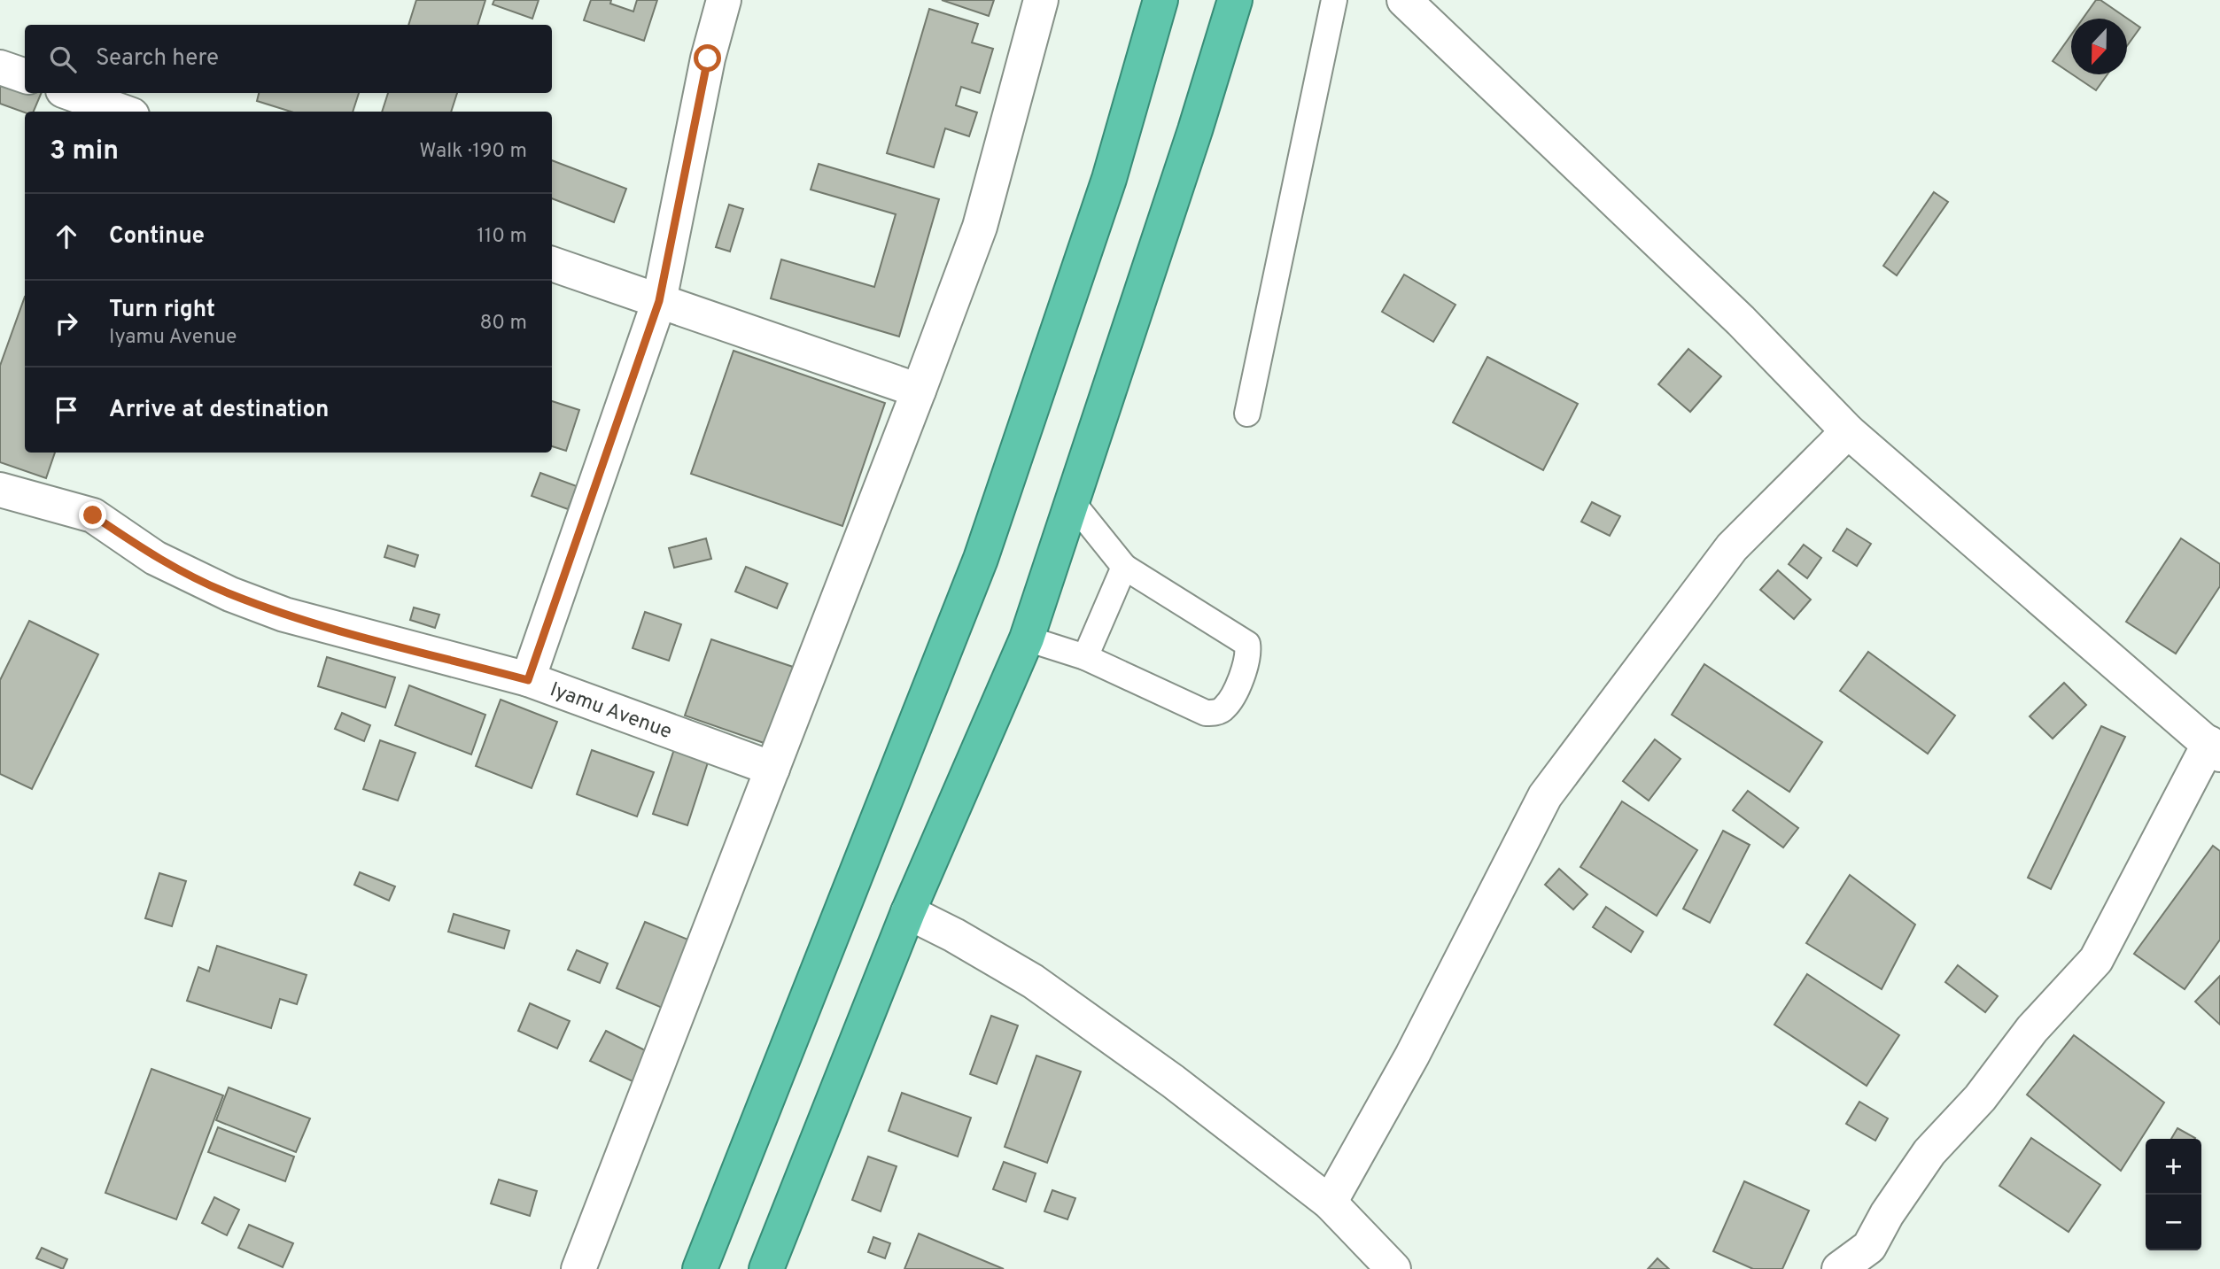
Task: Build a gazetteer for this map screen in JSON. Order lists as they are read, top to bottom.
{
  "streets": {
    "street": ["Iyamu Avenue"]
  },
  "north": "bottom",
  "page": {
    "search": "Search here",
    "heading": ["3 min", "Walk · 190 m"],
    "list": [
      ["Continue", "110 m"],
      ["Turn right", "Iyamu Avenue", "80 m"],
      "Arrive at destination"
    ],
    "map_buttons": ["+", "−"]
  }
}
